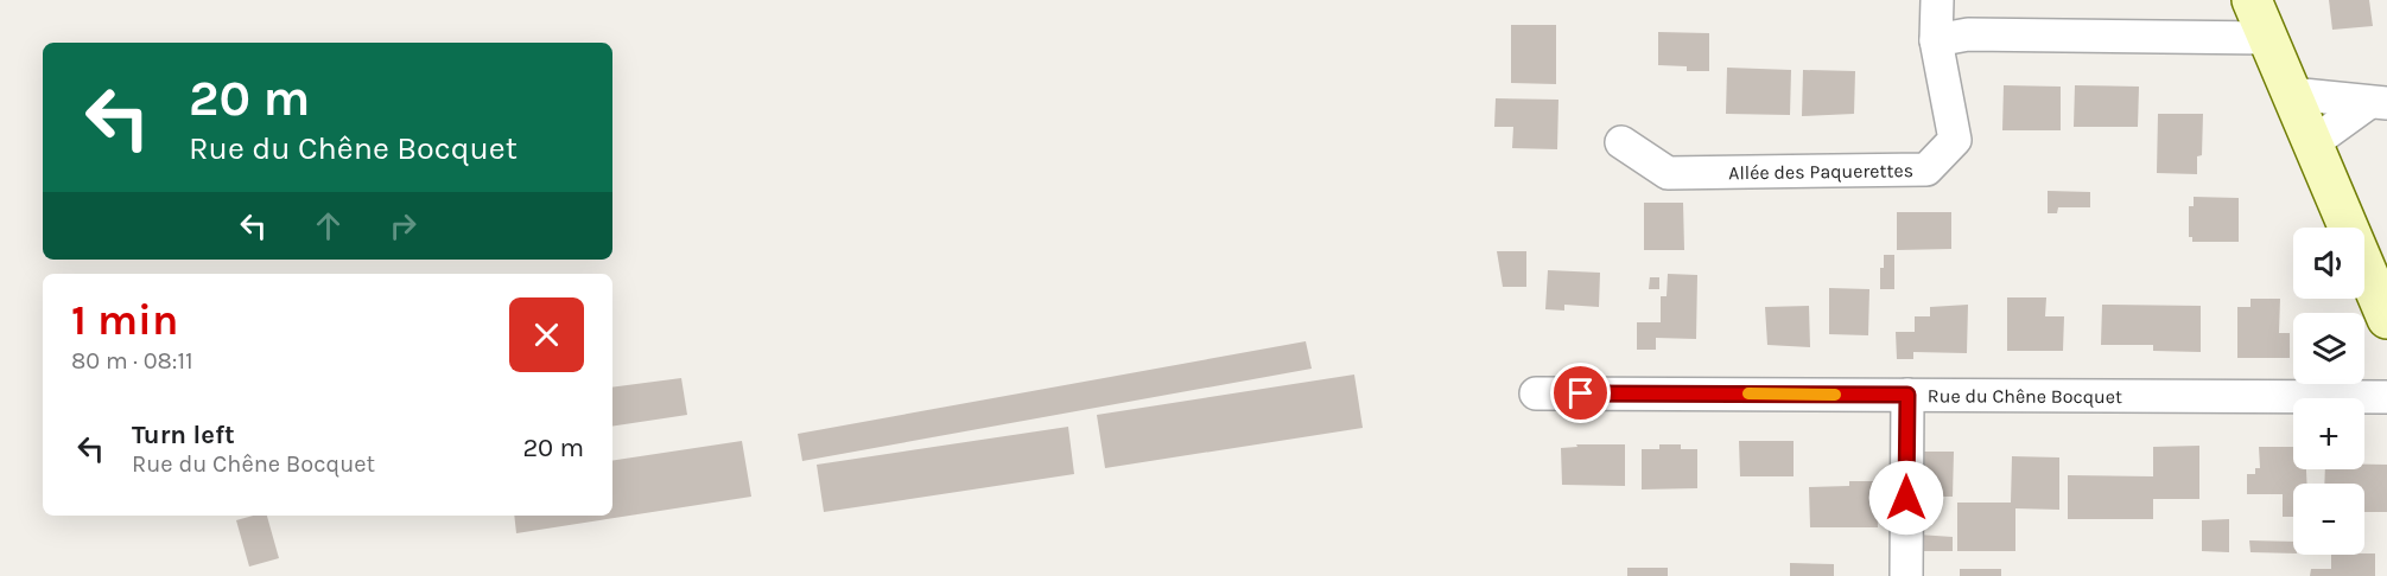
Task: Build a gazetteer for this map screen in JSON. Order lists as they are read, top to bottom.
{
  "streets": {
    "street": ["Allée des Paquerettes", "Rue du Chêne Bocquet"]
  },
  "page": {
    "turn": ["20 m", "Rue du Chêne Bocquet"],
    "map_buttons": ["+", "−"],
    "heading": ["1 min", "80 m · 08:11"],
    "list": [
      {
        "name": "Turn left",
        "note": "Rue du Chêne Bocquet",
        "value": "20 m"
      }
    ]
  }
}
